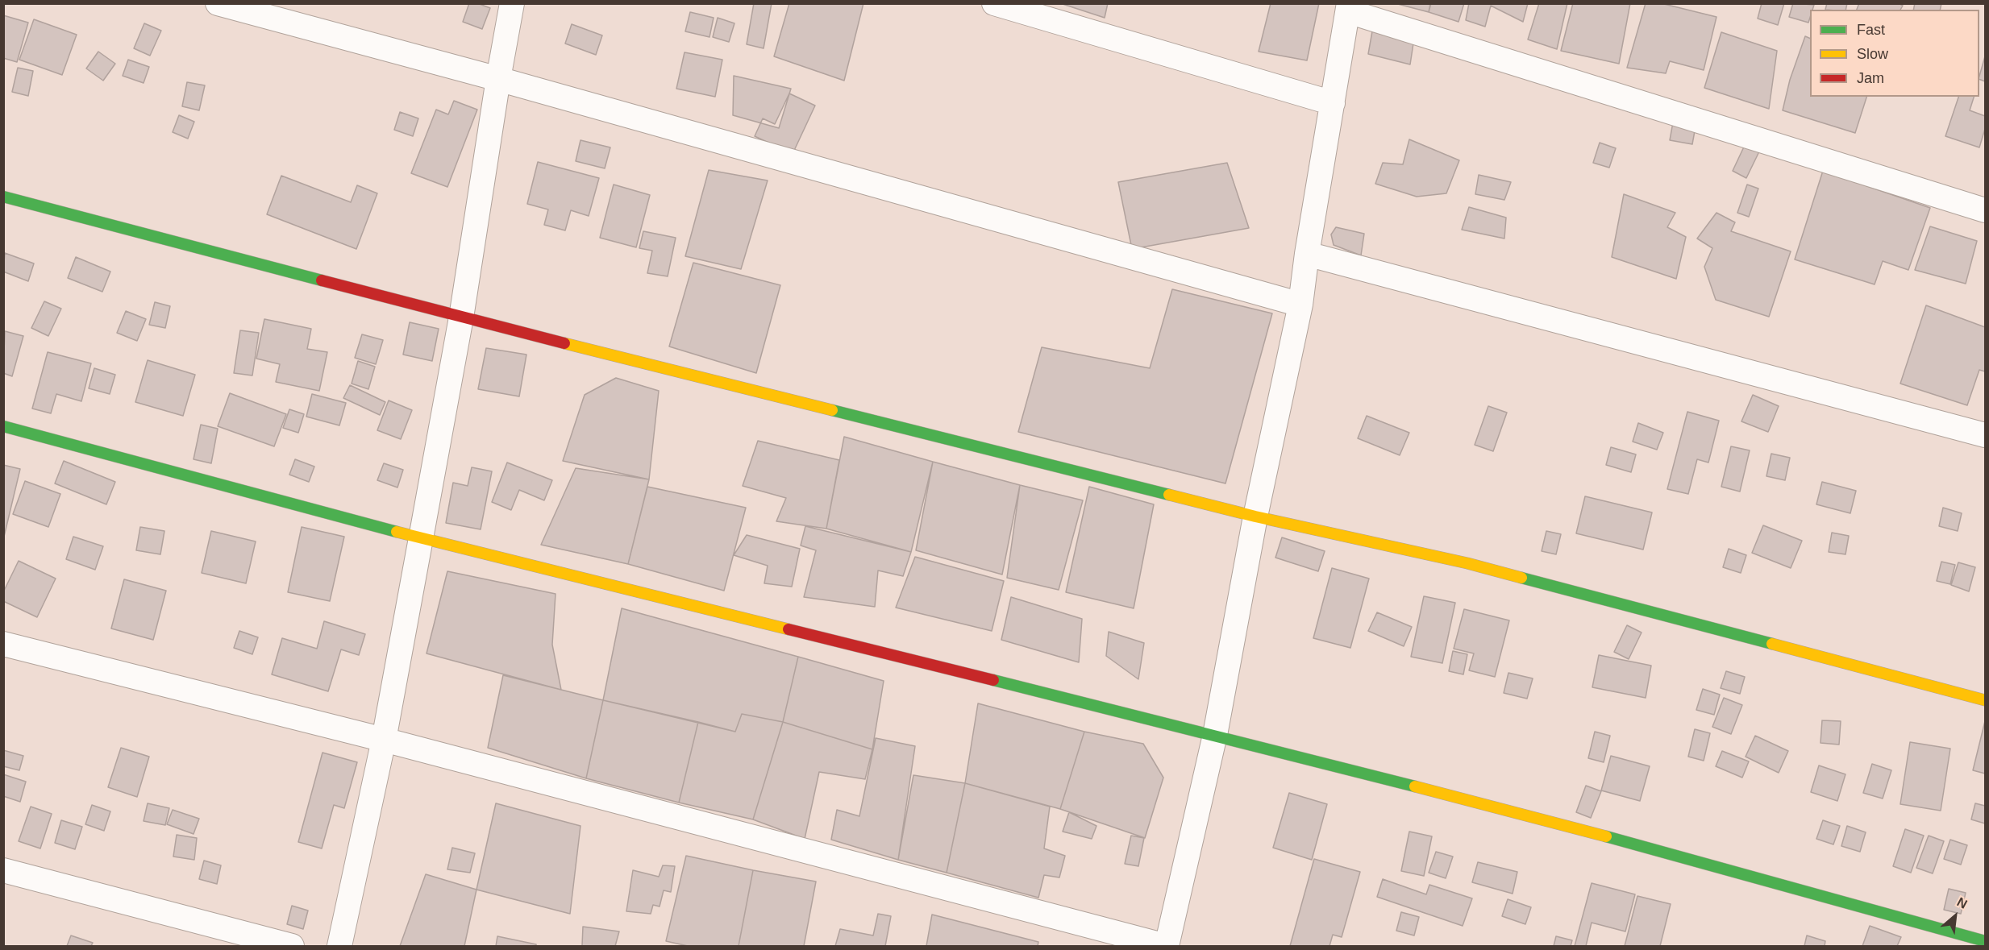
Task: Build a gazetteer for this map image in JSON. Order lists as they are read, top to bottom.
{
  "legend": ["Fast", "Slow", "Jam"],
  "north": "top right"
}
